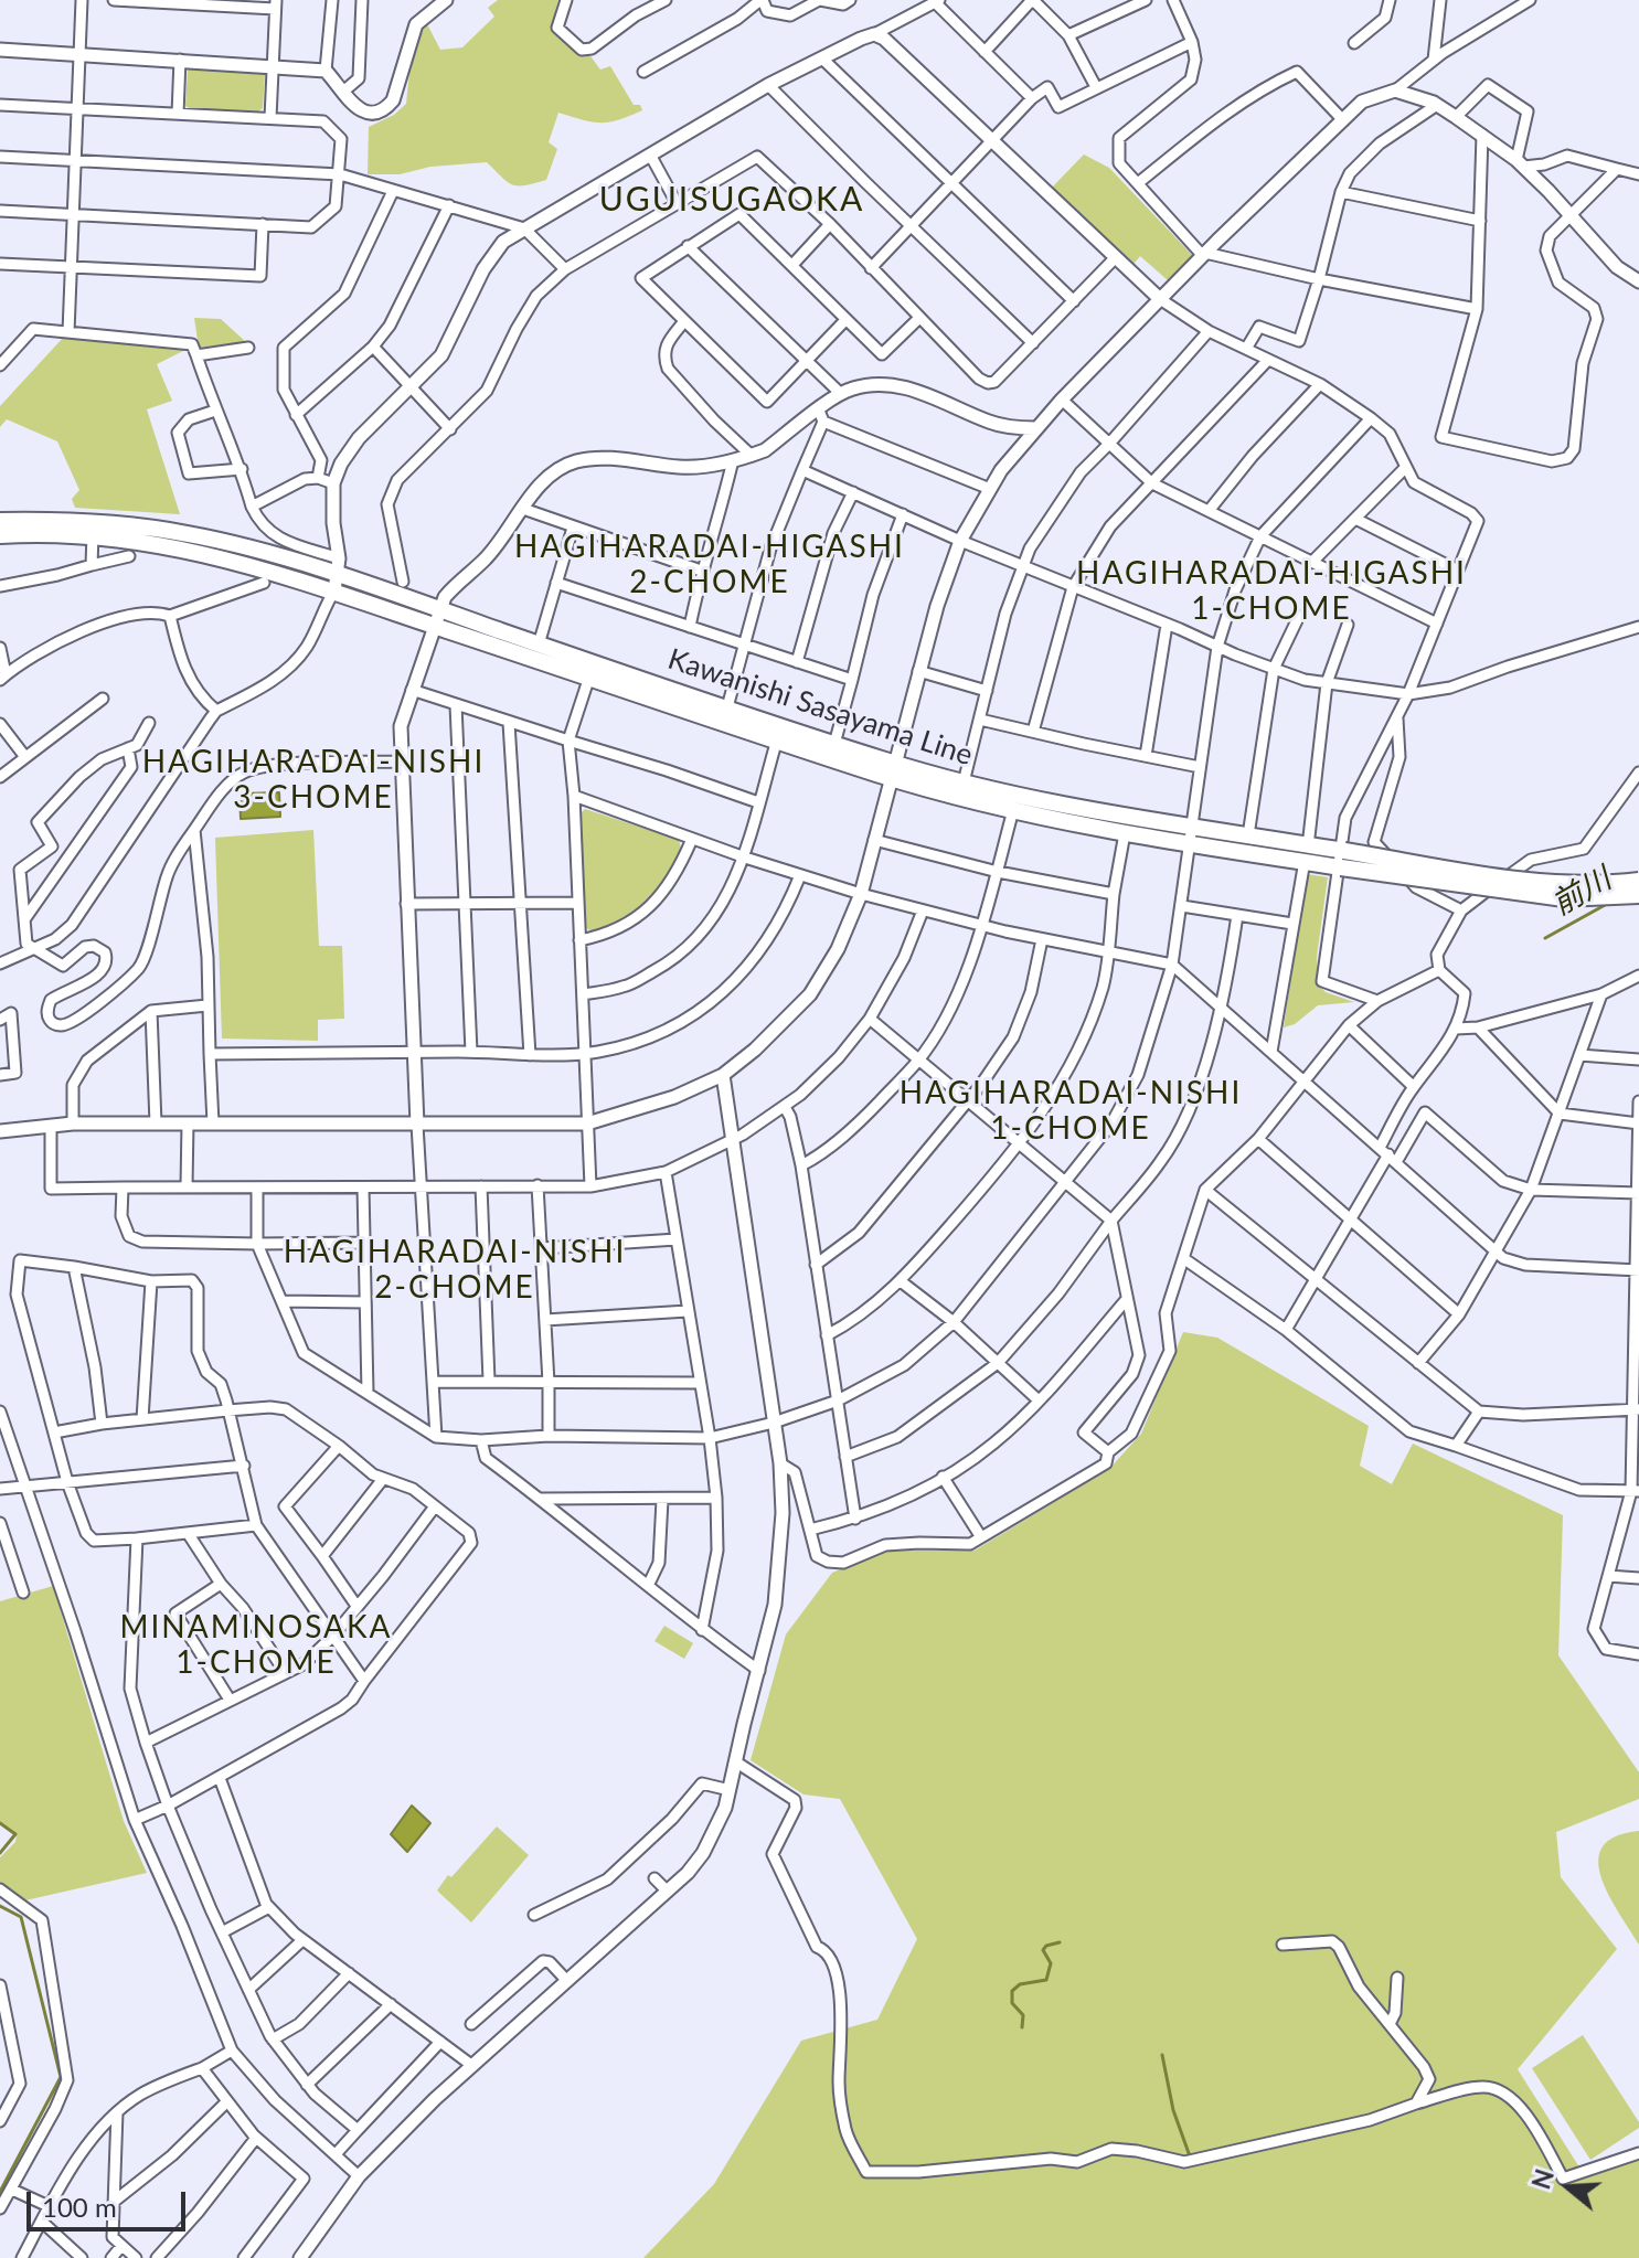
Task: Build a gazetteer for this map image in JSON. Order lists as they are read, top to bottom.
{
  "streets": {
    "main road": ["Kawanishi Sasayama Line"]
  },
  "districts": [
    "UGUISUGAOKA",
    "HAGIHARADAI-HIGASHI 2-CHOME",
    "HAGIHARADAI-HIGASHI 1-CHOME",
    "HAGIHARADAI-NISHI 3-CHOME",
    "HAGIHARADAI-NISHI 1-CHOME",
    "HAGIHARADAI-NISHI 2-CHOME",
    "MINAMINOSAKA 1-CHOME"
  ],
  "water": ["前川"],
  "scale_bar": "100 m",
  "north": "left"
}
